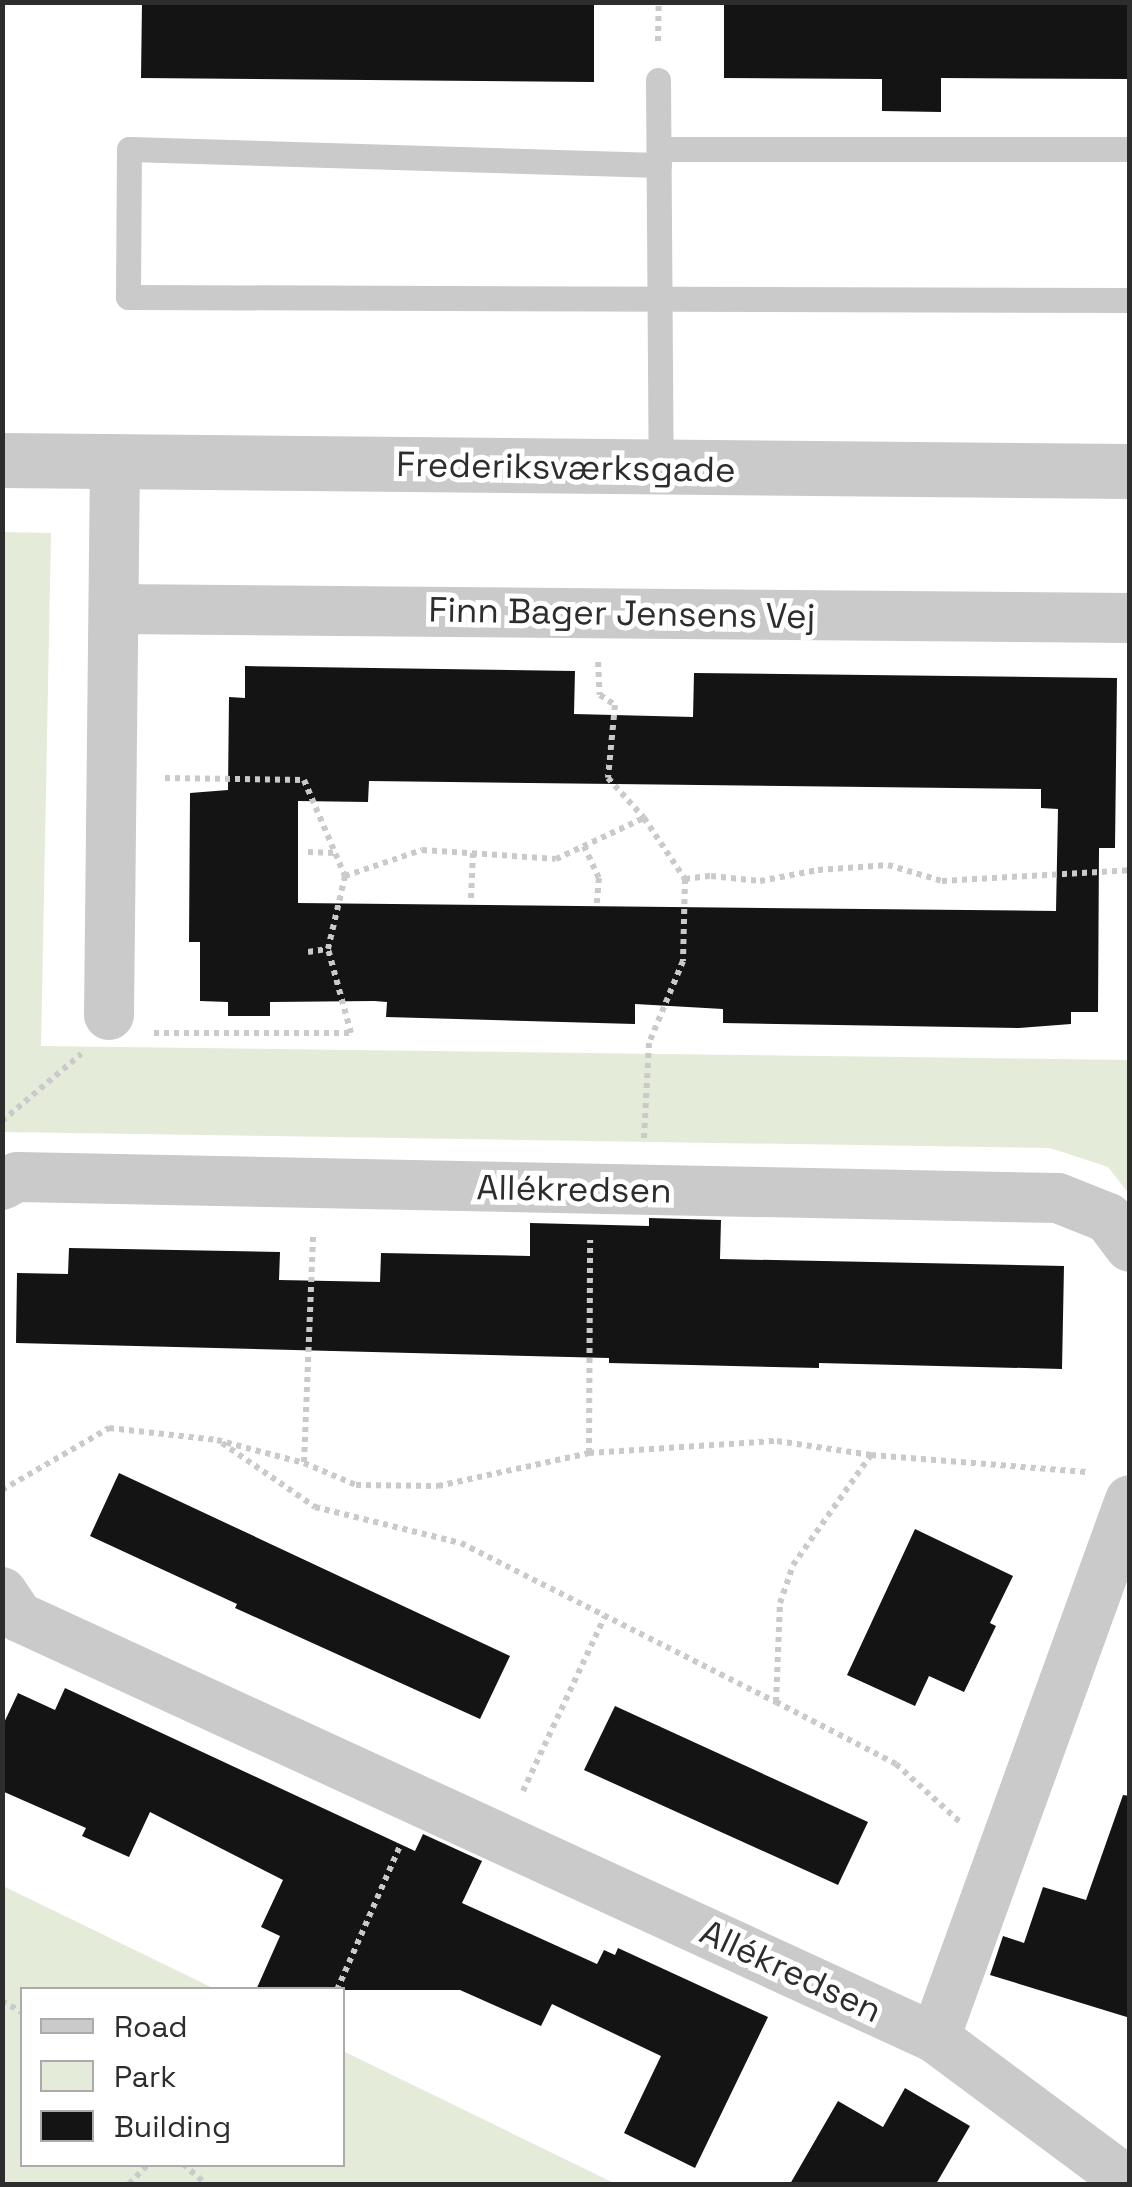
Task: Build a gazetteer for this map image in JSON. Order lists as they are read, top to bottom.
{
  "streets": {
    "street": ["Frederiksværksgade", "Finn Bager Jensens Vej", "Allékredsen"]
  },
  "legend": ["Road", "Park", "Building"]
}
